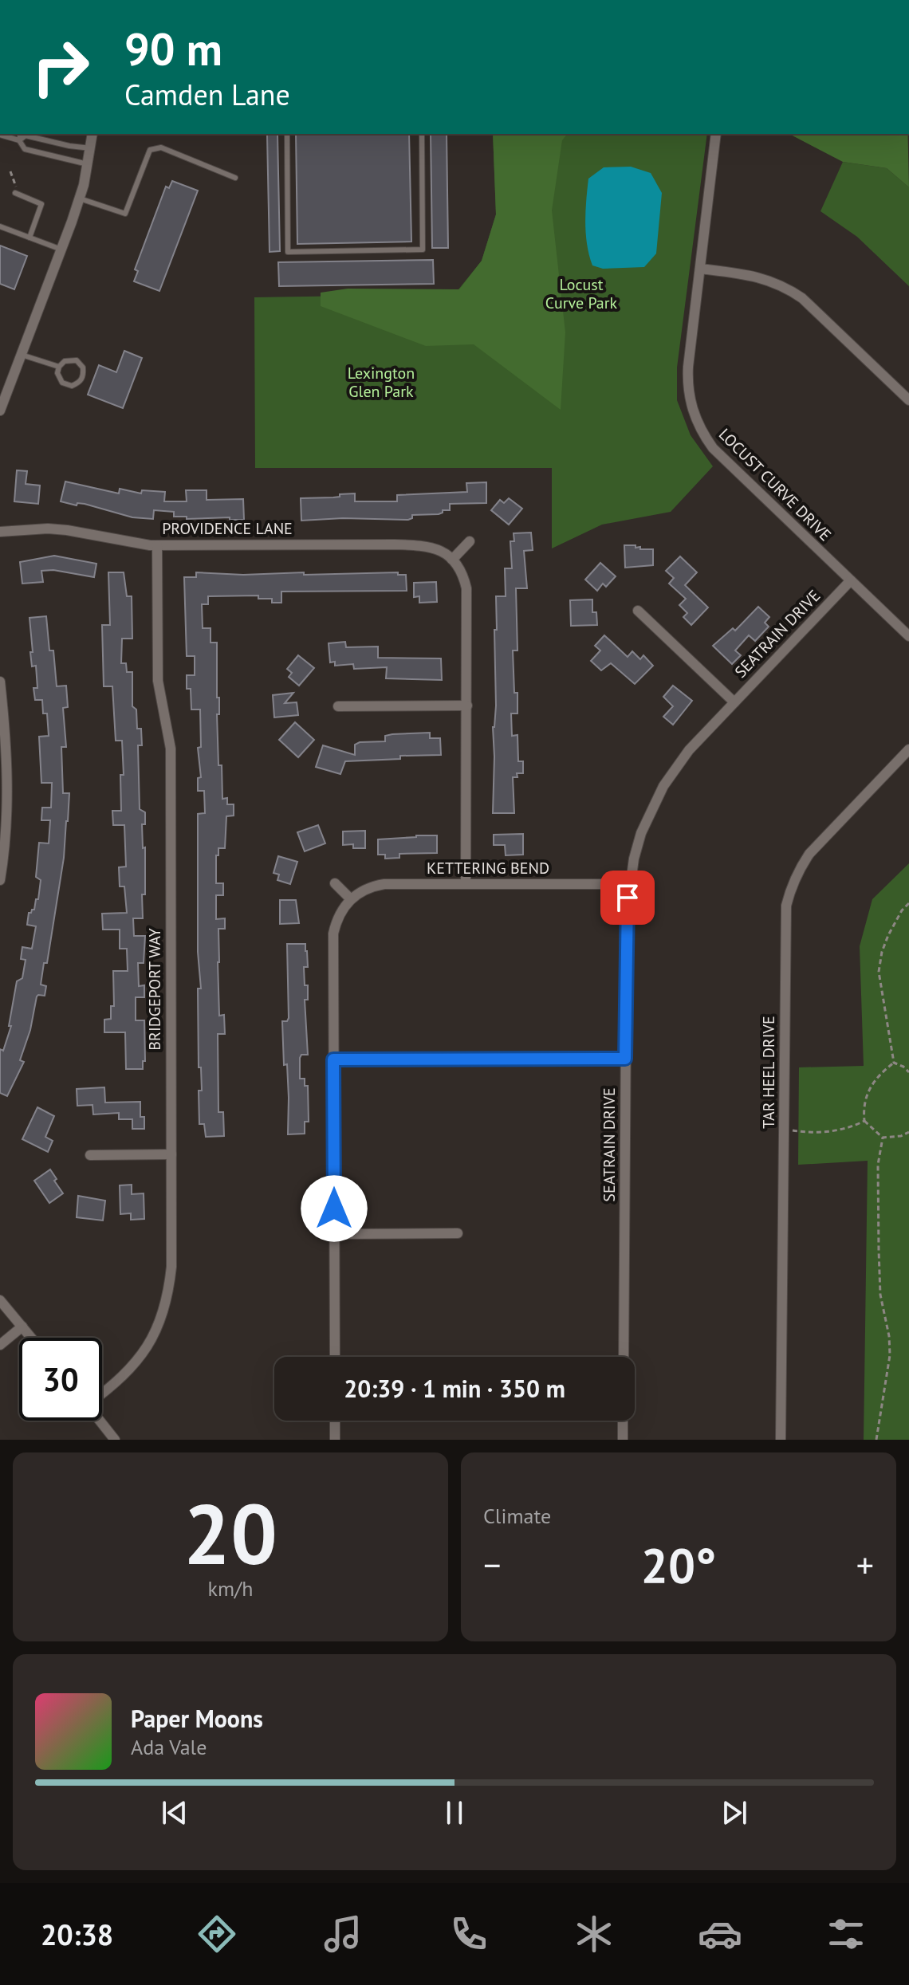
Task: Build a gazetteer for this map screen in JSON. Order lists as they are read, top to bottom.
{
  "streets": {
    "street": [
      "LOCUST CURVE DRIVE",
      "PROVIDENCE LANE",
      "SEATRAIN DRIVE",
      "KETTERING BEND",
      "BRIDGEPORT WAY",
      "TAR HEEL DRIVE"
    ]
  },
  "crossings": [
    ["LOCUST CURVE DRIVE", "SEATRAIN DRIVE"],
    ["PROVIDENCE LANE", "BRIDGEPORT WAY"],
    ["SEATRAIN DRIVE", "KETTERING BEND"]
  ],
  "parks": ["Locust Curve Park", "Lexington Glen Park"],
  "page": {
    "turn": ["90 m", "Camden Lane"],
    "limit": "30",
    "trip": "20:39 · 1 min · 350 m",
    "tile": [
      ["20", "km/h"],
      "Climate"
    ],
    "heat": ["−", "20°", "+"],
    "song": ["Paper Moons", "Ada Vale"],
    "tabs": "20:38"
  }
}
